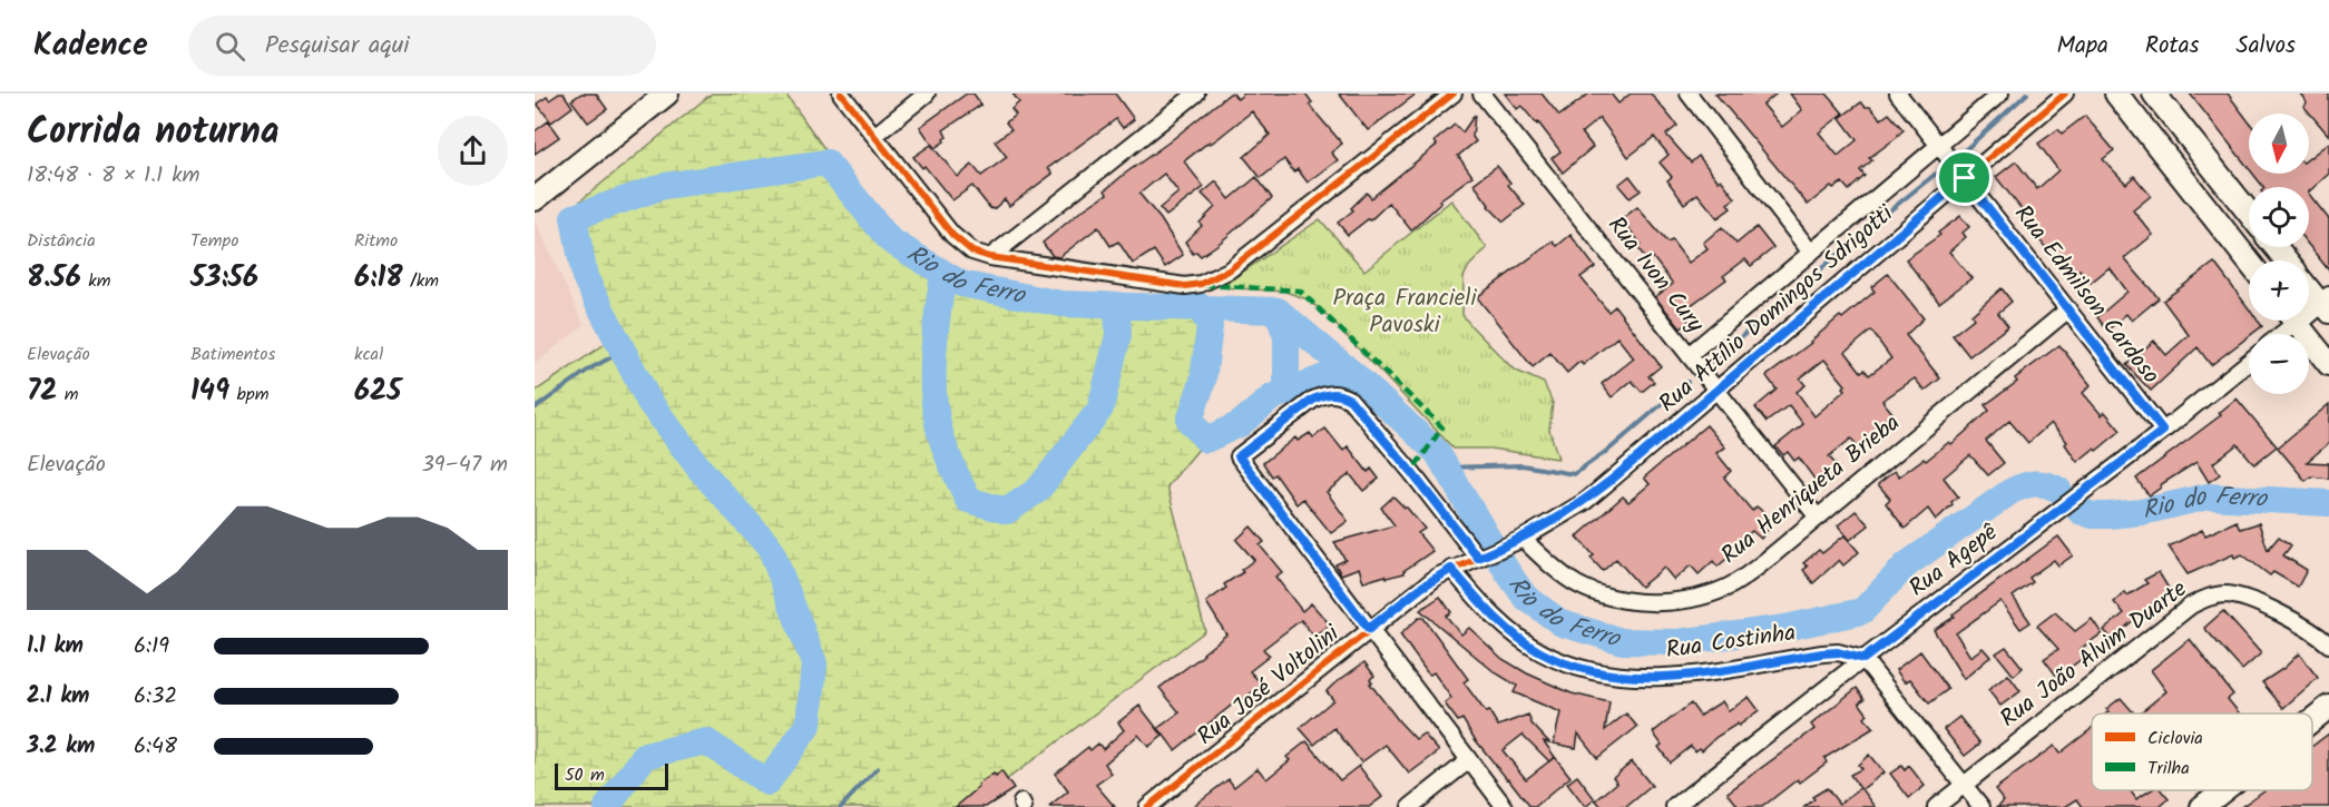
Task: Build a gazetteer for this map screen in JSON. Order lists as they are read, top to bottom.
{
  "streets": {
    "street": [
      "Rua Ivon Cury",
      "Rua Edmilson Cardoso",
      "Rua Attílio Domingos Sdrigotti",
      "Rua Henriqueta Brieba",
      "Rua Agepê",
      "Rua Costinha",
      "Rua João Alvim Duarte",
      "Rua José Voltolini"
    ]
  },
  "crossings": [
    ["Rua Ivon Cury", "Rua Attílio Domingos Sdrigotti"],
    ["Rua Ivon Cury", "Rua Henriqueta Brieba"],
    ["Rua Edmilson Cardoso", "Rua Attílio Domingos Sdrigotti"],
    ["Rua Edmilson Cardoso", "Rua Henriqueta Brieba"],
    ["Rua Edmilson Cardoso", "Rua Agepê"],
    ["Rua Attílio Domingos Sdrigotti", "Rua Henriqueta Brieba"],
    ["Rua Attílio Domingos Sdrigotti", "Rua José Voltolini"],
    ["Rua Agepê", "Rua Costinha"],
    ["Rua Costinha", "Rua José Voltolini"]
  ],
  "water": ["Rio do Ferro"],
  "parks": ["Praça Francieli Pavoski"],
  "legend": ["Ciclovia", "Trilha"],
  "scale_bar": "50 m",
  "north": "bottom",
  "page": {
    "header": "Kadence",
    "search": "Pesquisar aqui",
    "nav": ["Mapa", "Rotas", "Salvos"],
    "heading": ["Corrida noturna", "18:48 · 8 × 1.1 km"],
    "map_buttons": ["+", "−"],
    "stats": [
      ["Distância", "8.56 km"],
      ["Tempo", "53:56"],
      ["Ritmo", "6:18 /km"],
      ["Elevação", "72 m"],
      ["Batimentos", "149 bpm"],
      ["kcal", "625"]
    ],
    "chart": ["Elevação", "39–47 m"],
    "list": [
      {
        "name": "1.1 km",
        "note": "6:19"
      },
      {
        "name": "2.1 km",
        "note": "6:32"
      },
      {
        "name": "3.2 km",
        "note": "6:48"
      }
    ],
    "scale": "50 m"
  }
}
